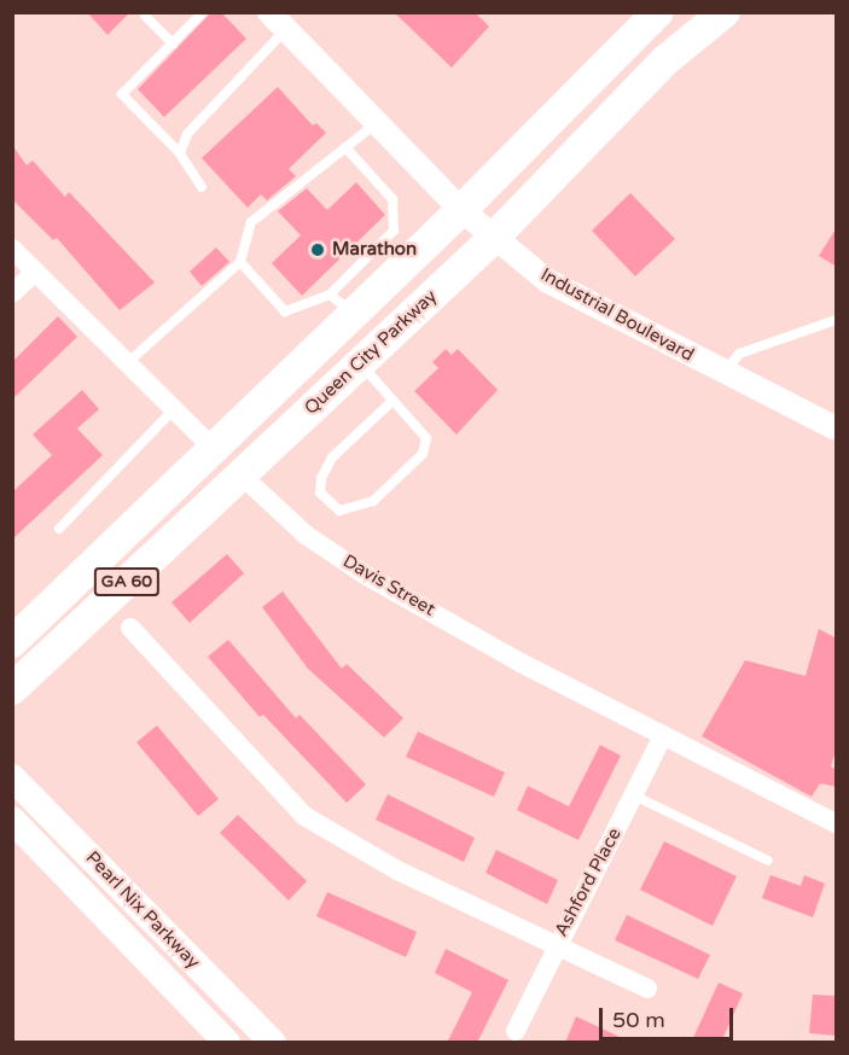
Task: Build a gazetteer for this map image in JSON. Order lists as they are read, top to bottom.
{
  "streets": {
    "main road": [
      "Queen City Parkway",
      "GA 60",
      "Davis Street",
      "Pearl Nix Parkway"
    ],
    "street": ["Industrial Boulevard", "Ashford Place"]
  },
  "crossings": [
    ["Industrial Boulevard", "Queen City Parkway"],
    ["Industrial Boulevard", "GA 60"],
    ["Queen City Parkway", "Davis Street"],
    ["GA 60", "Davis Street"],
    ["Davis Street", "Ashford Place"]
  ],
  "places": ["Marathon"],
  "scale_bar": "50 m"
}
